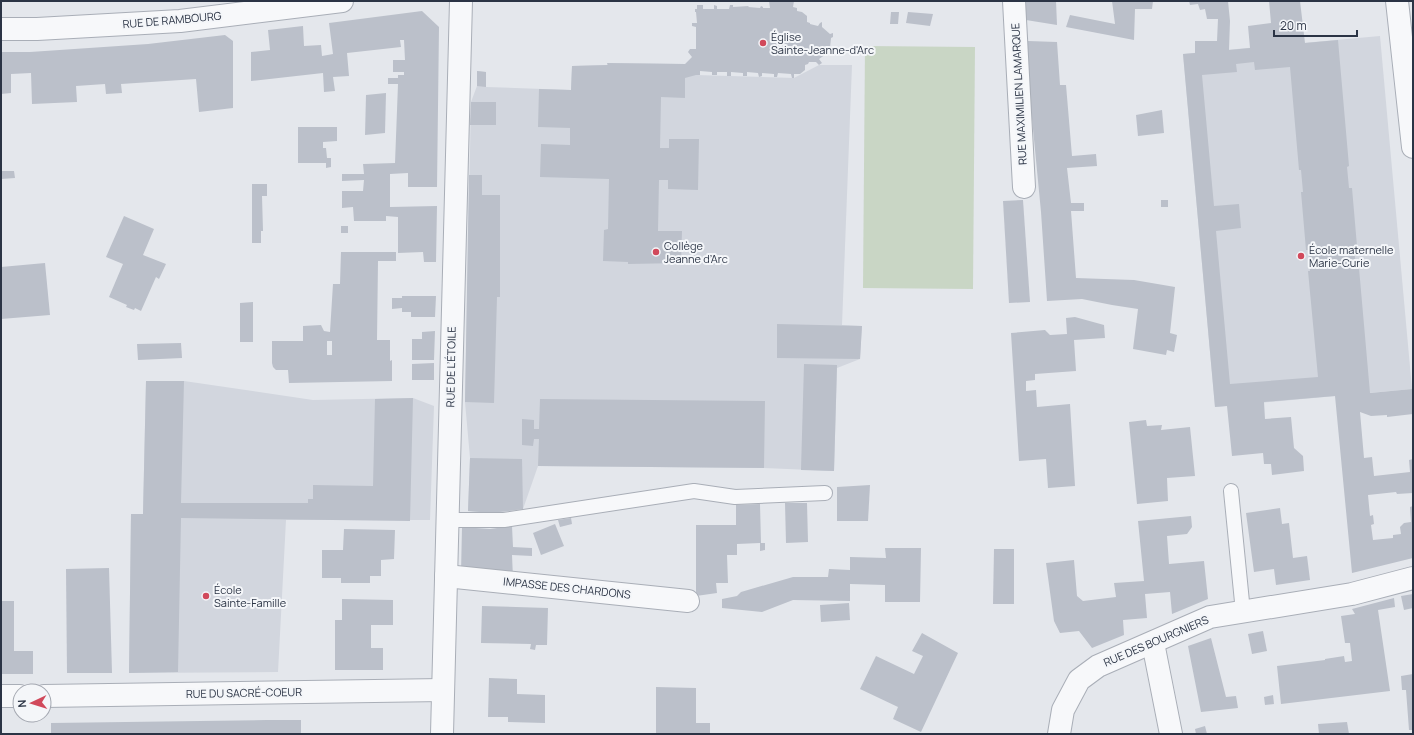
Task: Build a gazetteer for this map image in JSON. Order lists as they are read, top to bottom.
{
  "streets": {
    "street": [
      "RUE DE RAMBOURG",
      "RUE MAXIMILIEN LAMARQUE",
      "RUE DE L’ÉTOILE",
      "IMPASSE DES CHARDONS",
      "RUE DES BOURGNIERS",
      "RUE DU SACRÉ-COEUR"
    ]
  },
  "crossings": [
    ["RUE DE L’ÉTOILE", "IMPASSE DES CHARDONS"],
    ["RUE DE L’ÉTOILE", "RUE DU SACRÉ-COEUR"]
  ],
  "places": [
    "Église Sainte-Jeanne-d'Arc",
    "Collège Jeanne d’Arc",
    "École maternelle Marie-Curie",
    "École Sainte-Famille"
  ],
  "scale_bar": "20 m",
  "north": "left"
}
